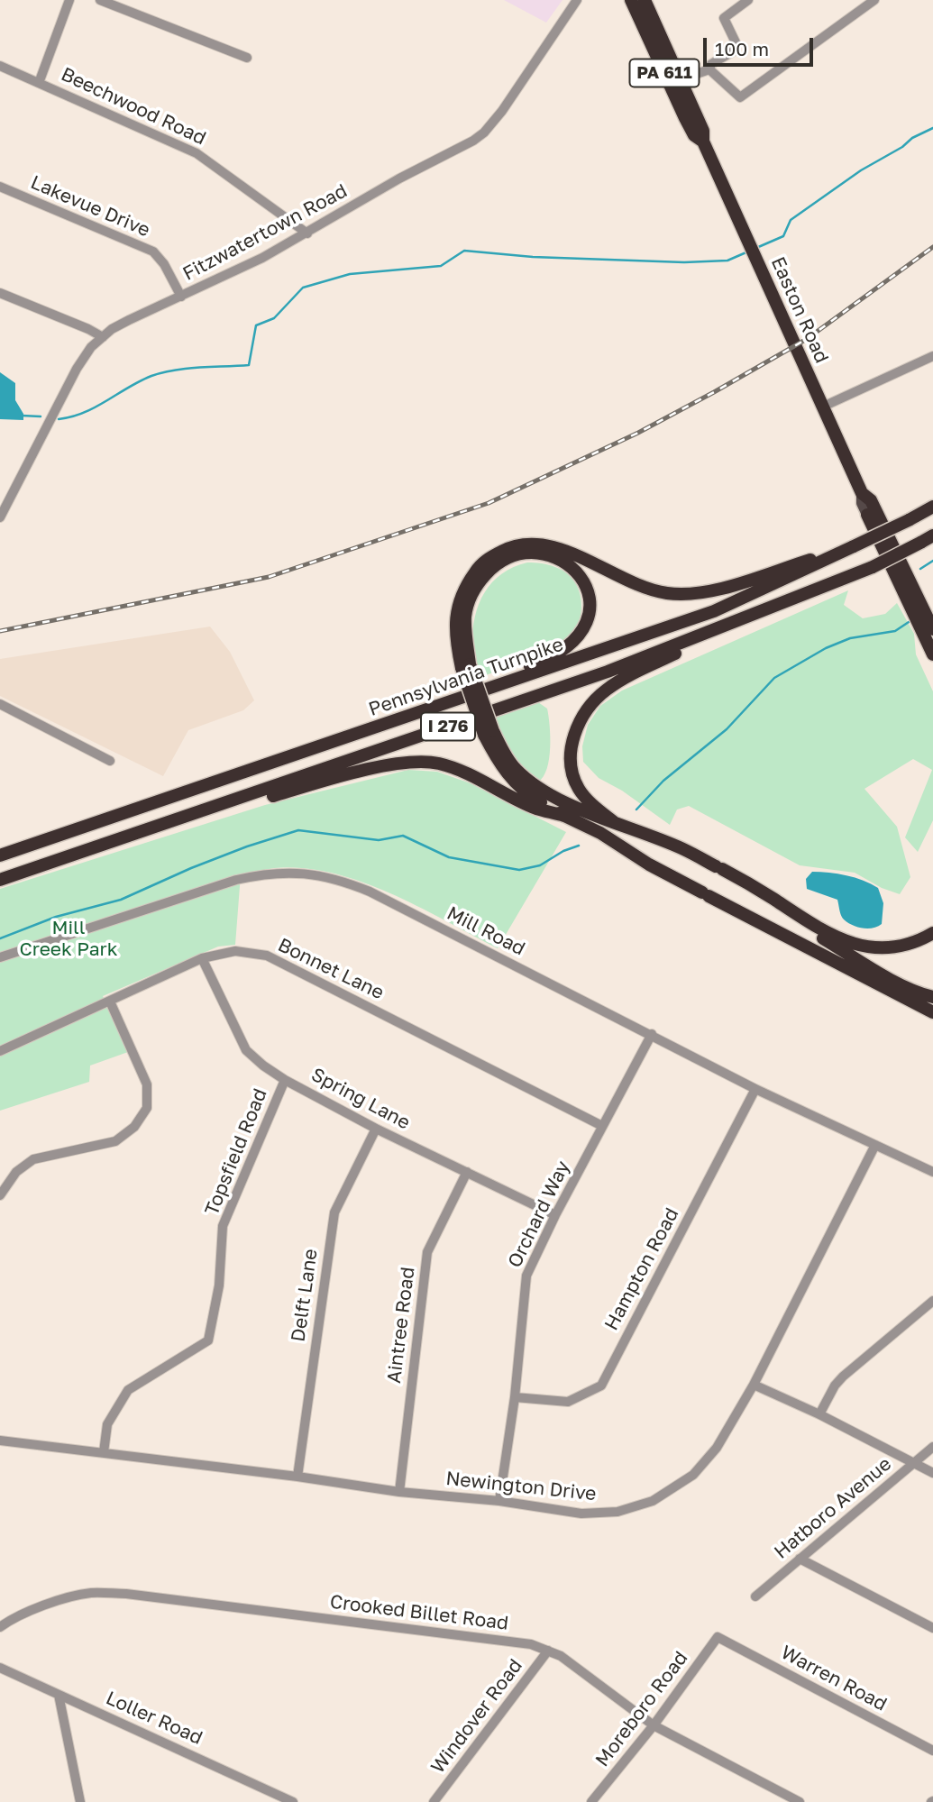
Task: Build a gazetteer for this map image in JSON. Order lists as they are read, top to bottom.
{
  "streets": {
    "highway": [
      "PA 611",
      "Easton Road",
      "Pennsylvania Turnpike",
      "I 276"
    ],
    "street": [
      "Beechwood Road",
      "Lakevue Drive",
      "Fitzwatertown Road",
      "Mill Road",
      "Bonnet Lane",
      "Spring Lane",
      "Topsfield Road",
      "Orchard Way",
      "Hampton Road",
      "Delft Lane",
      "Aintree Road",
      "Newington Drive",
      "Hatboro Avenue",
      "Crooked Billet Road",
      "Warren Road",
      "Moreboro Road",
      "Windover Road",
      "Loller Road"
    ]
  },
  "crossings": [
    ["Beechwood Road", "Fitzwatertown Road"],
    ["Lakevue Drive", "Fitzwatertown Road"],
    ["Mill Road", "Orchard Way"],
    ["Mill Road", "Hampton Road"],
    ["Mill Road", "Newington Drive"],
    ["Bonnet Lane", "Spring Lane"],
    ["Bonnet Lane", "Orchard Way"],
    ["Spring Lane", "Topsfield Road"],
    ["Spring Lane", "Orchard Way"],
    ["Spring Lane", "Delft Lane"],
    ["Spring Lane", "Aintree Road"],
    ["Topsfield Road", "Newington Drive"],
    ["Orchard Way", "Hampton Road"],
    ["Orchard Way", "Newington Drive"],
    ["Delft Lane", "Newington Drive"],
    ["Aintree Road", "Newington Drive"],
    ["Crooked Billet Road", "Moreboro Road"],
    ["Crooked Billet Road", "Windover Road"],
    ["Warren Road", "Moreboro Road"]
  ],
  "parks": ["Mill Creek Park"],
  "scale_bar": "100 m"
}
